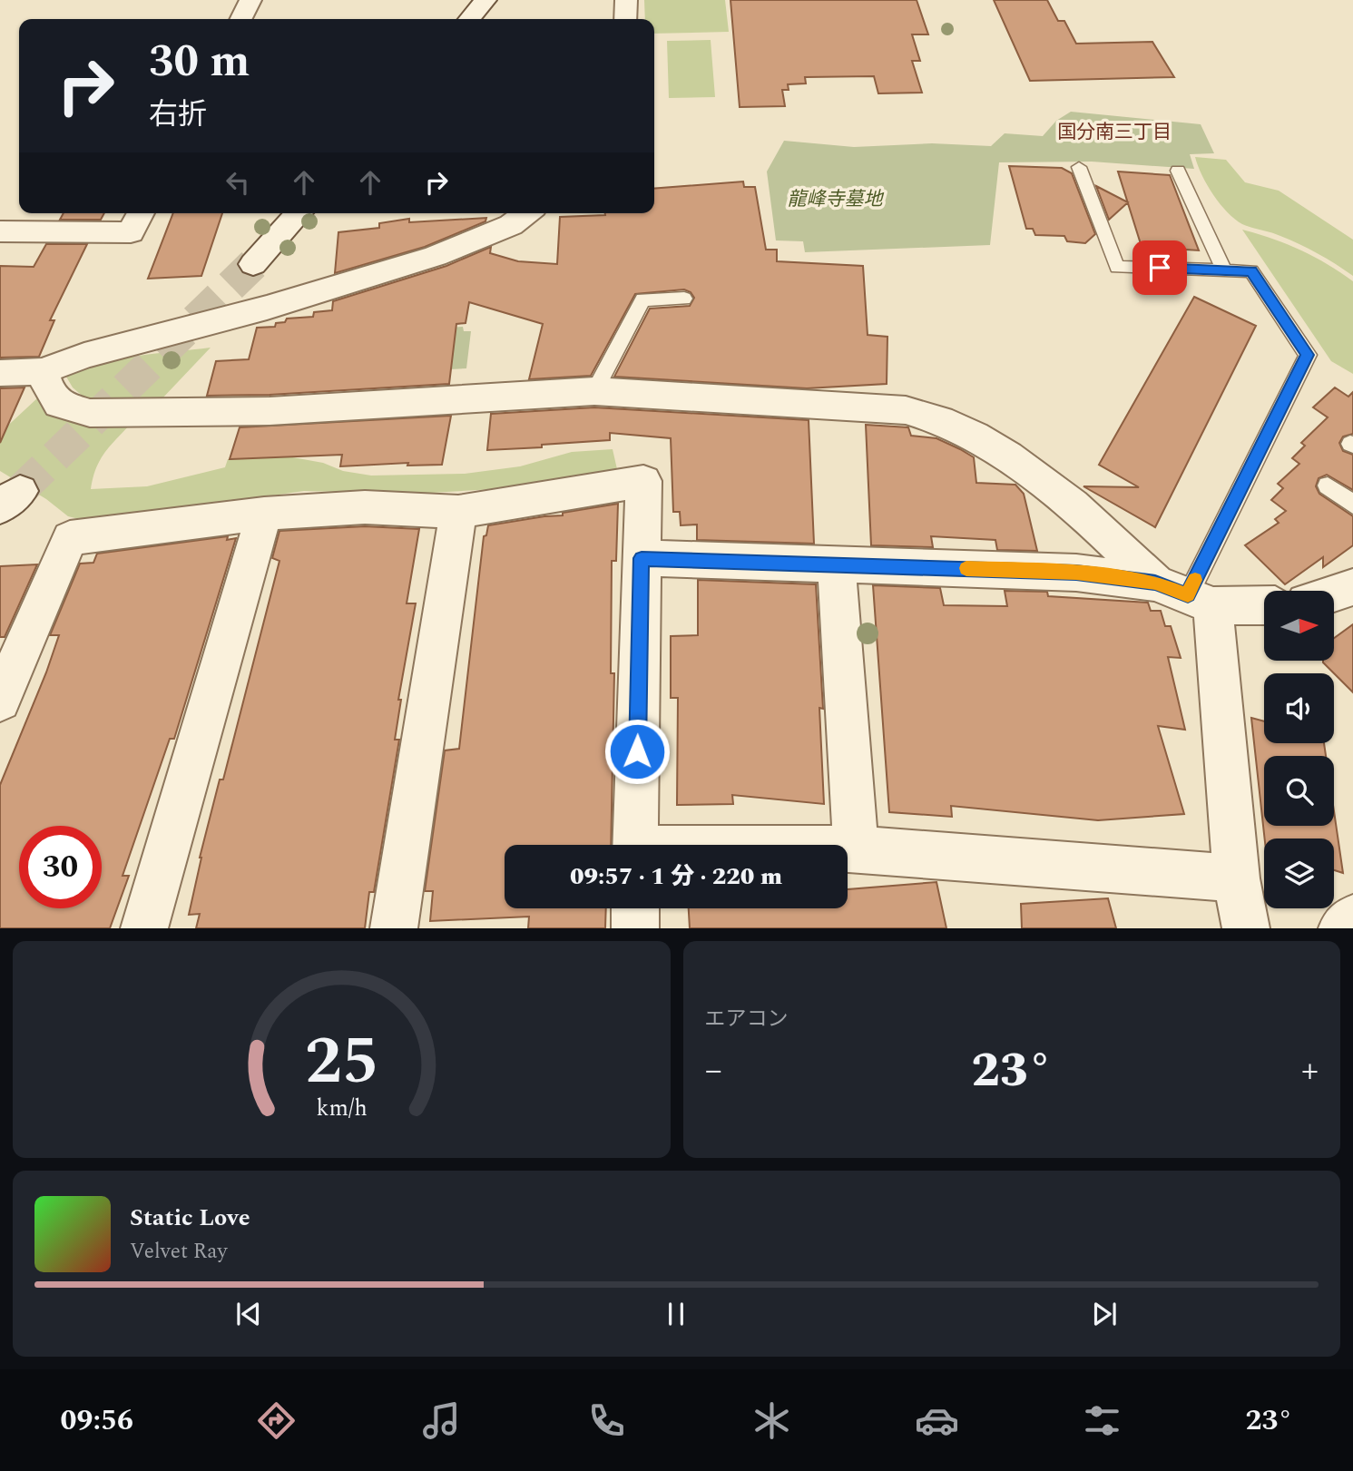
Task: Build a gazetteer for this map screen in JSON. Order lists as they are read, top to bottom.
{
  "districts": ["国分南三丁目"],
  "parks": ["龍峰寺墓地"],
  "north": "right",
  "page": {
    "turn": ["30 m", "右折"],
    "limit": "30",
    "trip": "09:57 · 1 分 · 220 m",
    "tile": "エアコン",
    "heat": ["−", "23°", "+"],
    "song": ["Static Love", "Velvet Ray"],
    "tabs": ["09:56", "23°"],
    "gauge": ["25", "km/h"]
  }
}
